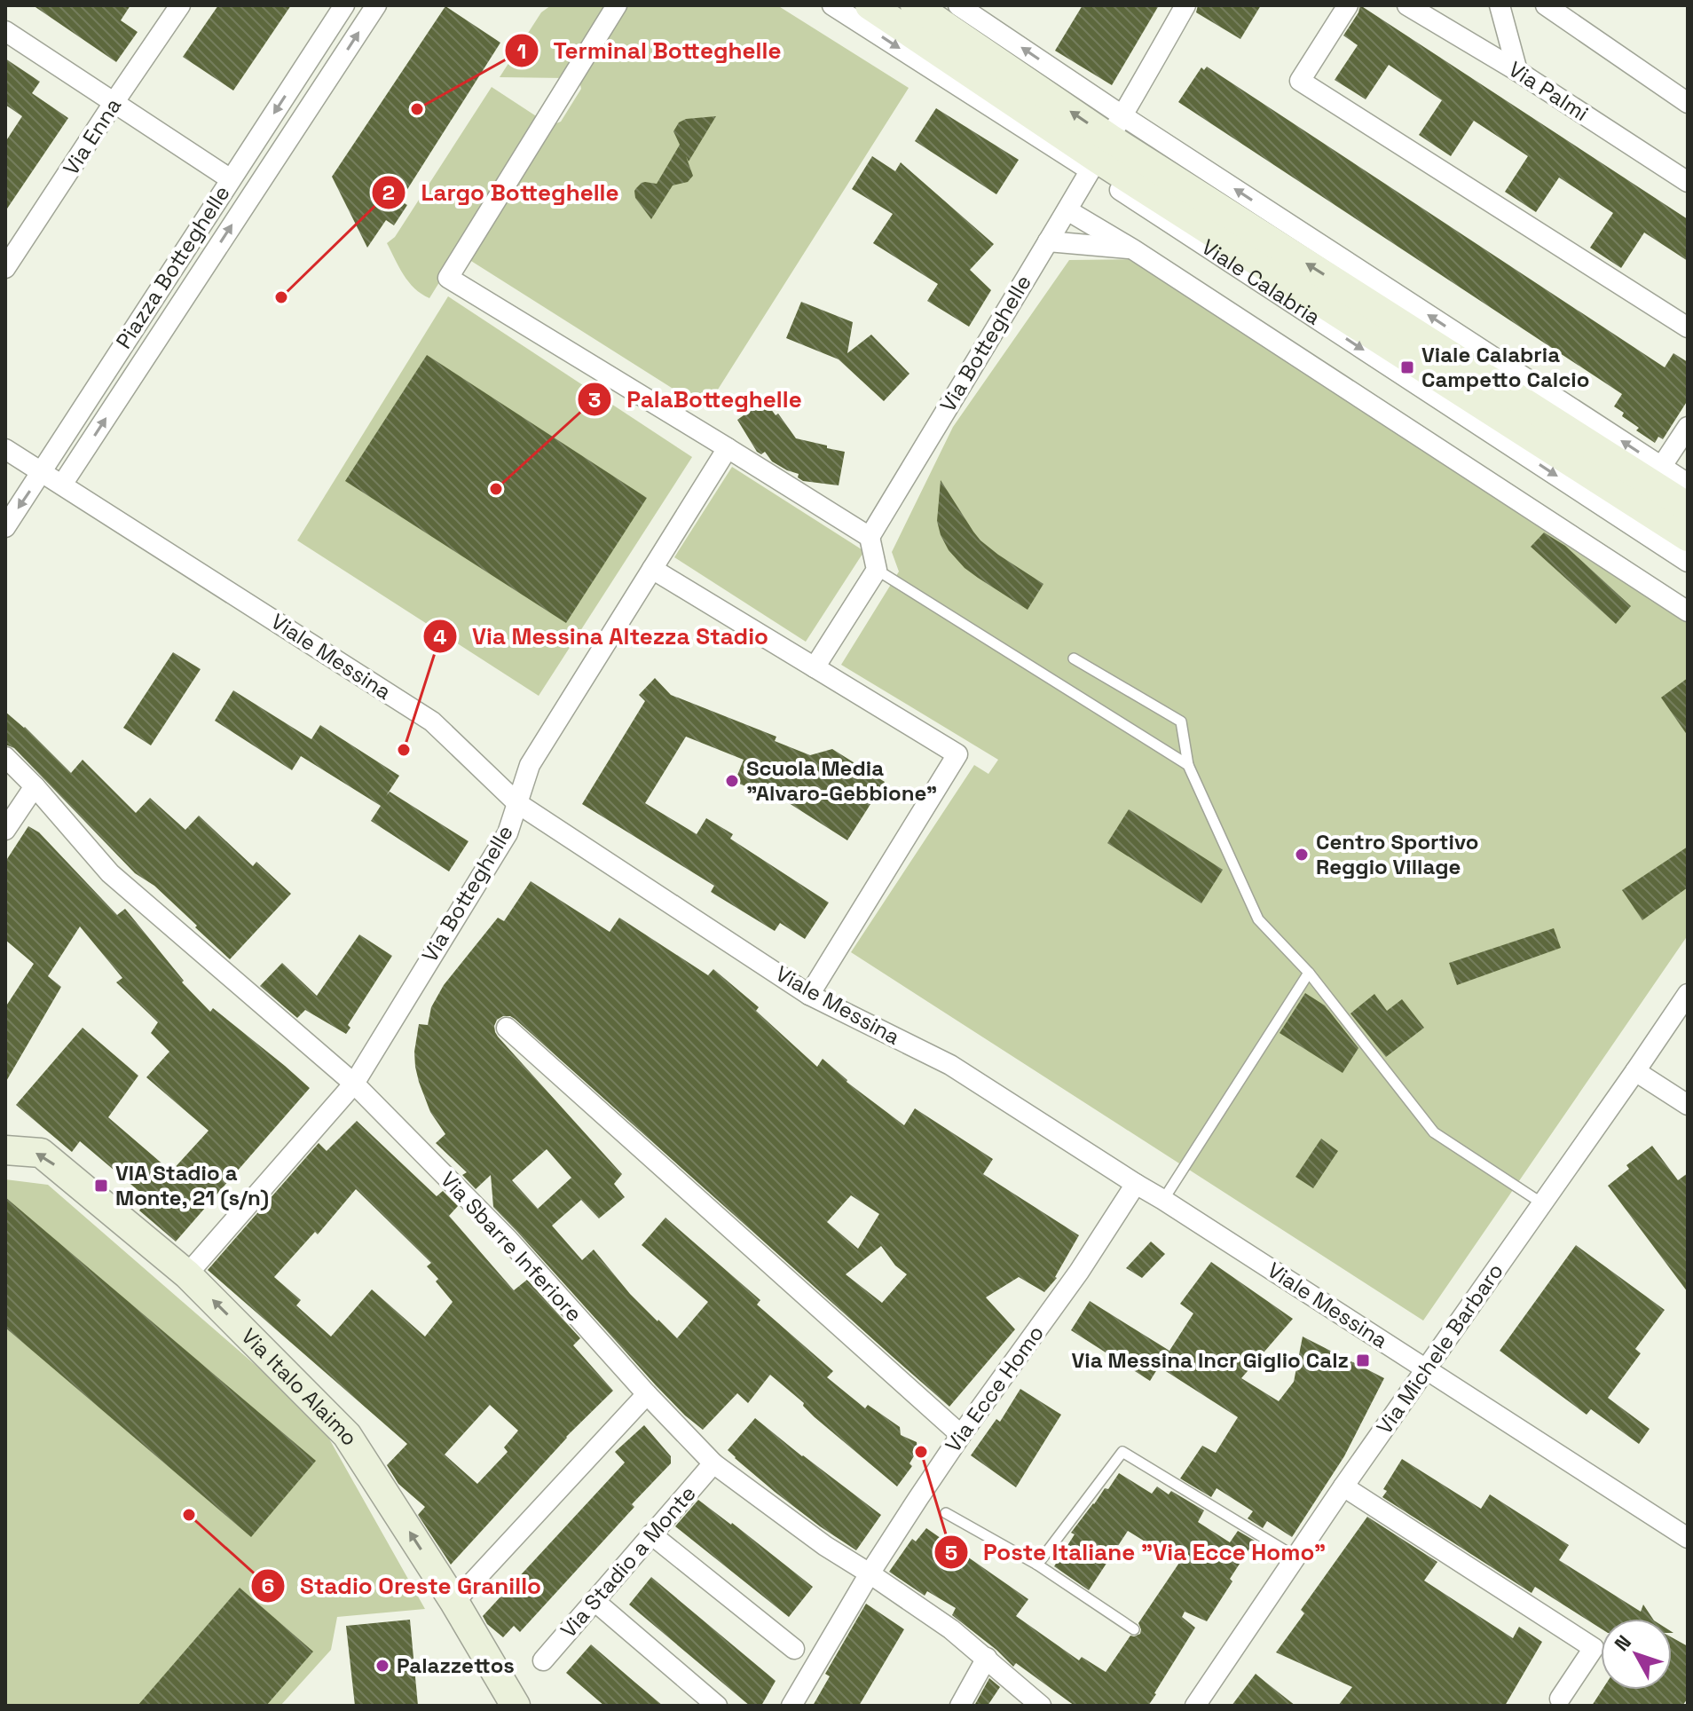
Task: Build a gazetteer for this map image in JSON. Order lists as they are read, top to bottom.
{
  "streets": {
    "main road": ["Viale Calabria", "Via Italo Alaimo"],
    "street": [
      "Via Palmi",
      "Via Enna",
      "Piazza Botteghelle",
      "Via Botteghelle",
      "Viale Messina",
      "Via Sbarre Inferiore",
      "Via Michele Barbaro",
      "Via Ecce Homo",
      "Via Stadio a Monte"
    ]
  },
  "crossings": [
    ["Via Enna", "Piazza Botteghelle"],
    ["Piazza Botteghelle", "Viale Messina"],
    ["Viale Calabria", "Via Botteghelle"],
    ["Via Botteghelle", "Viale Messina"],
    ["Via Botteghelle", "Via Sbarre Inferiore"],
    ["Via Botteghelle", "Via Italo Alaimo"],
    ["Viale Messina", "Via Michele Barbaro"],
    ["Viale Messina", "Via Ecce Homo"],
    ["Via Sbarre Inferiore", "Via Ecce Homo"],
    ["Via Sbarre Inferiore", "Via Stadio a Monte"]
  ],
  "one_way": ["Via Italo Alaimo"],
  "places": {
    "other": [
      "Terminal Botteghelle",
      "Largo Botteghelle",
      "PalaBotteghelle",
      "Via Messina Altezza Stadio",
      "Scuola Media \"Alvaro-Gebbione\"",
      "Centro Sportivo Reggio Village",
      "Poste Italiane \"Via Ecce Homo\"",
      "Stadio Oreste Granillo",
      "Palazzettos"
    ],
    "transit": ["Viale Calabria Campetto Calcio", "VIA Stadio a Monte, 21 (s/n)", "Via Messina Incr Giglio Calz"]
  },
  "north": "top left"
}
